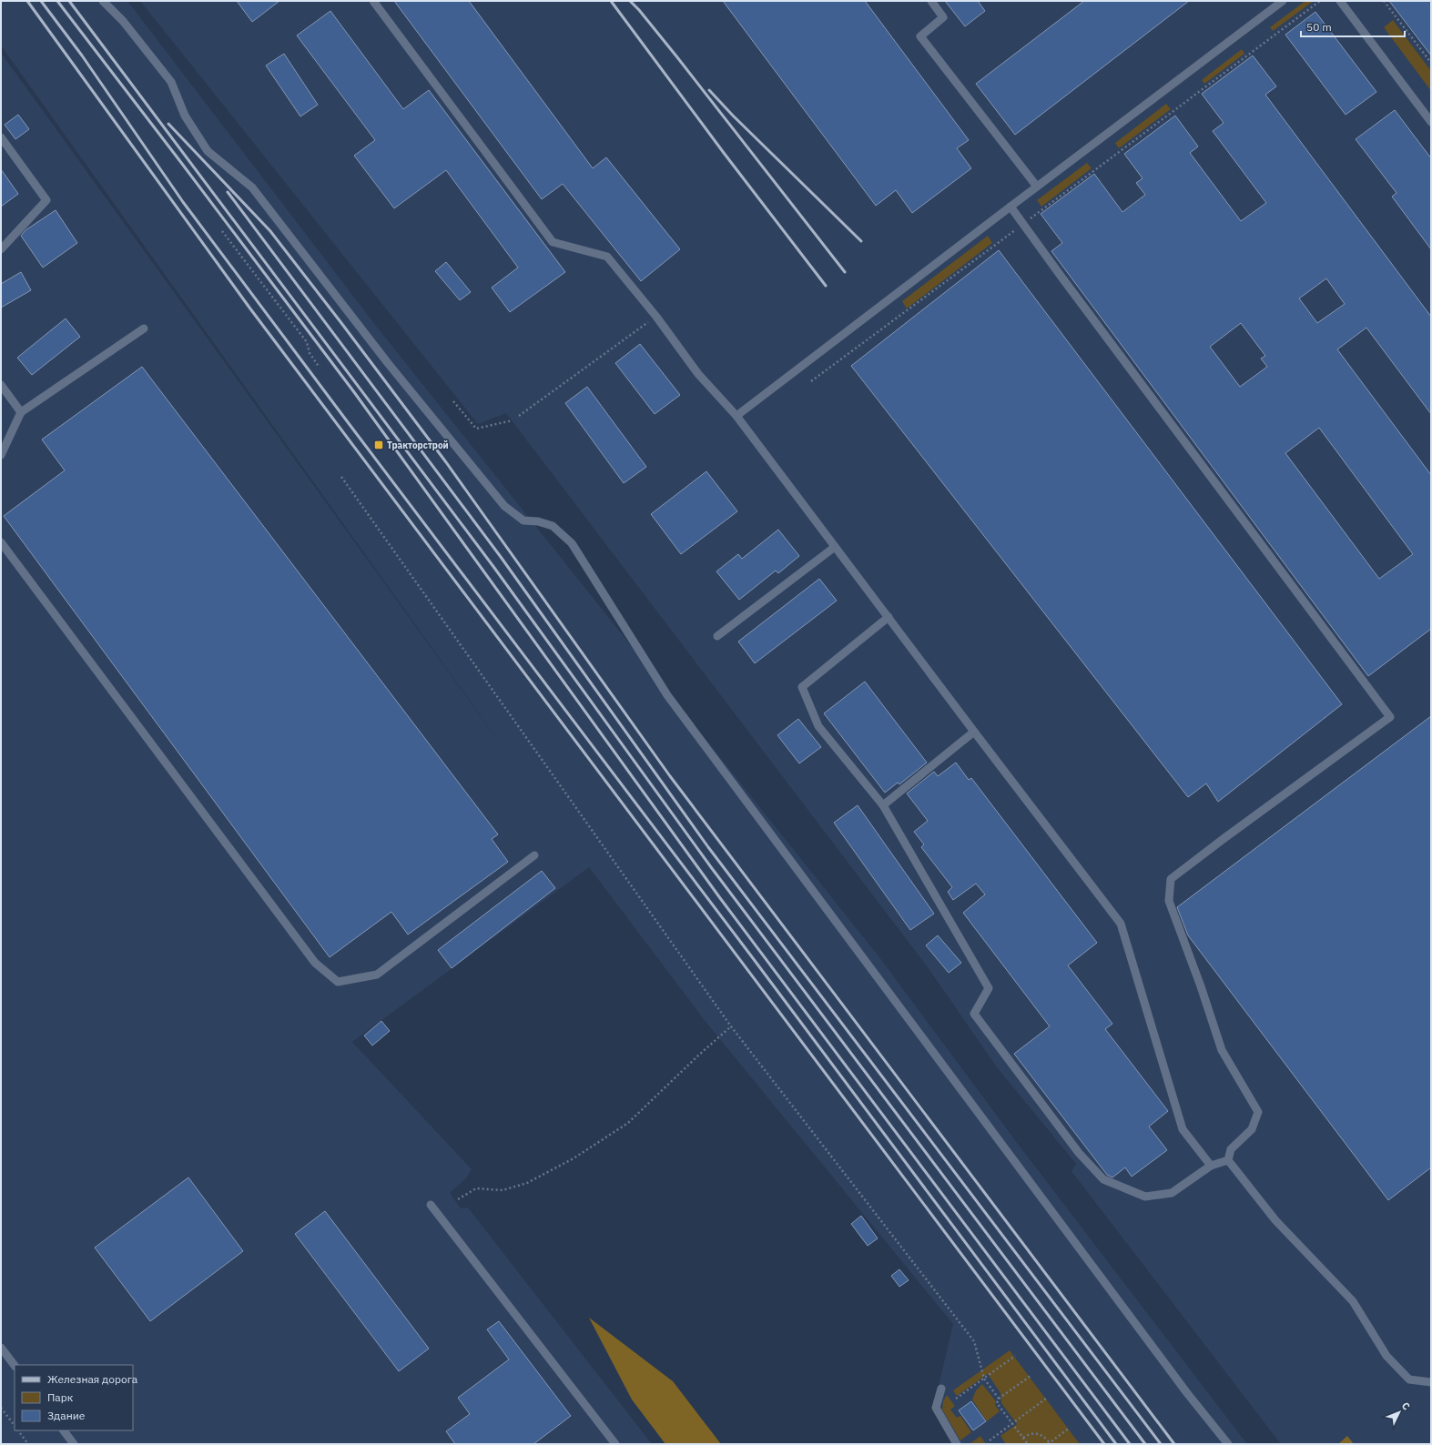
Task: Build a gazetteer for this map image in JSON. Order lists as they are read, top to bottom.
{
  "places": {
    "transit": ["Тракторстрой"]
  },
  "legend": ["Железная дорога", "Парк", "Здание"],
  "scale_bar": "50 m",
  "north": "top right"
}
